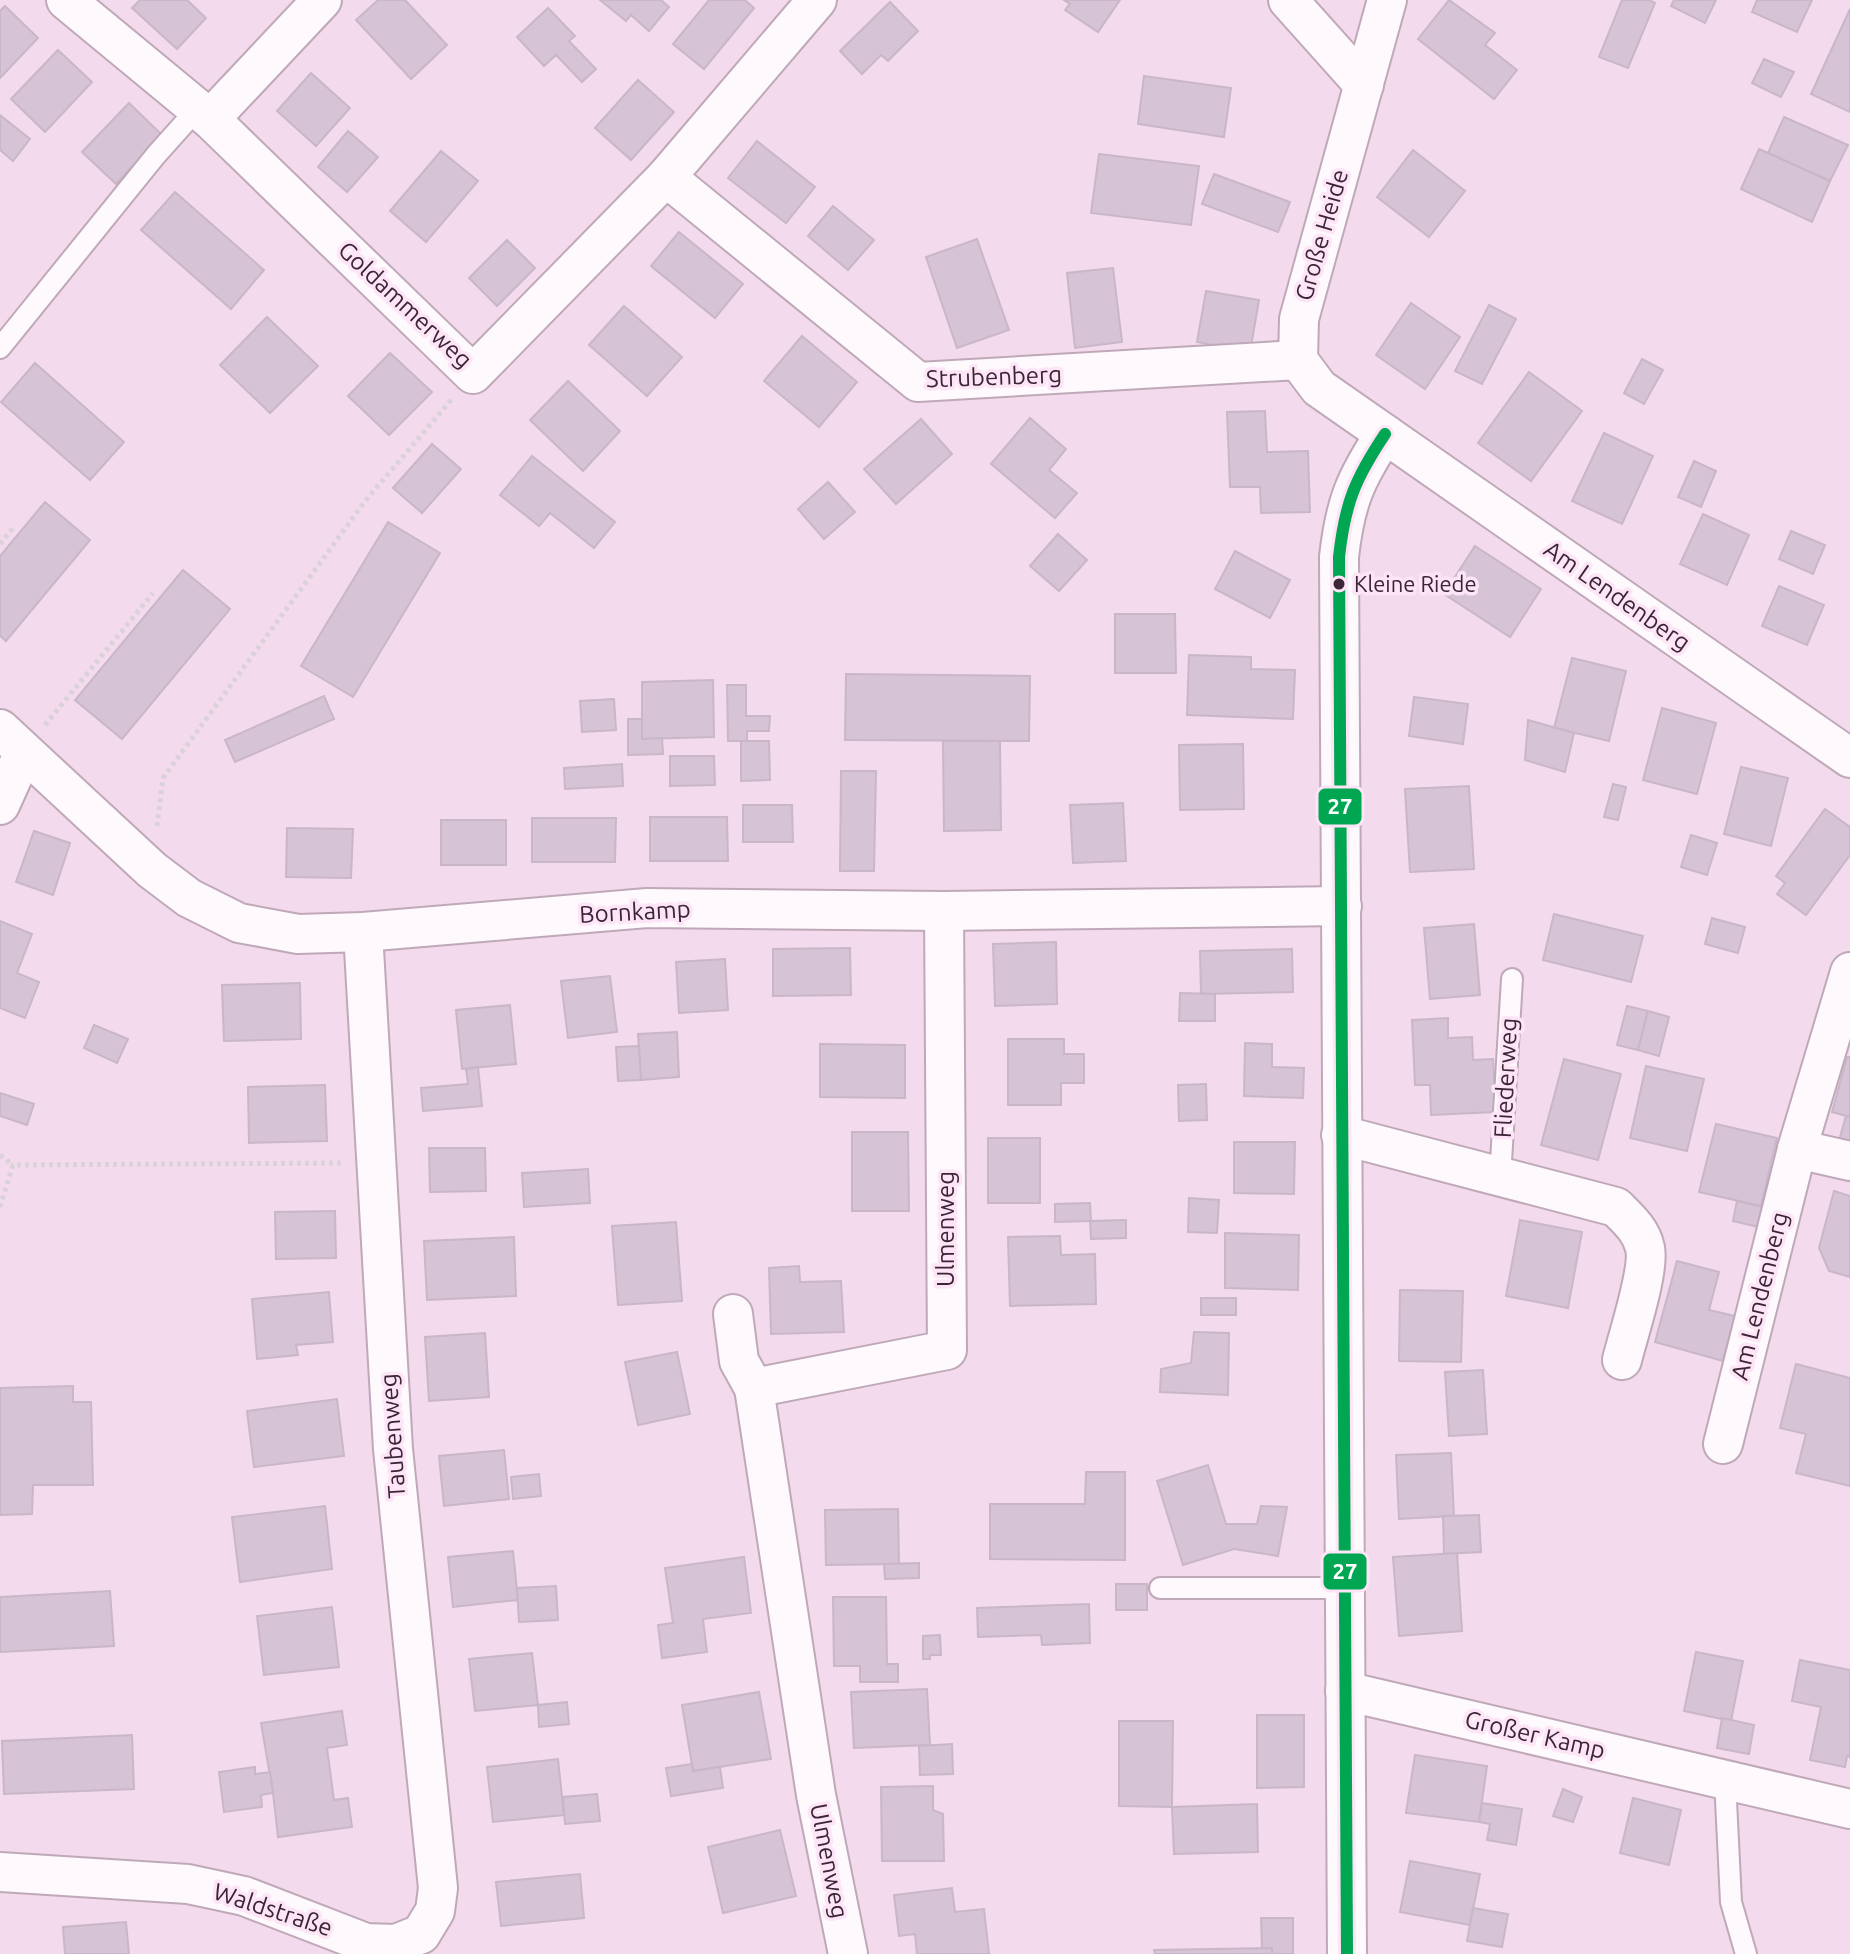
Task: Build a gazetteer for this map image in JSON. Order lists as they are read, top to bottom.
{
  "streets": {
    "street": [
      "Große Heide",
      "Goldammerweg",
      "Strubenberg",
      "Am Lendenberg",
      "Bornkamp",
      "Ulmenweg",
      "Taubenweg",
      "Großer Kamp",
      "Waldstraße"
    ],
    "lane": ["Fliederweg"]
  },
  "crossings": [
    ["Große Heide", "Strubenberg"],
    ["Goldammerweg", "Strubenberg"],
    ["Bornkamp", "Ulmenweg"],
    ["Bornkamp", "Taubenweg"],
    ["Taubenweg", "Waldstraße"]
  ],
  "places": ["Kleine Riede"],
  "lines": ["transit line 27"]
}
